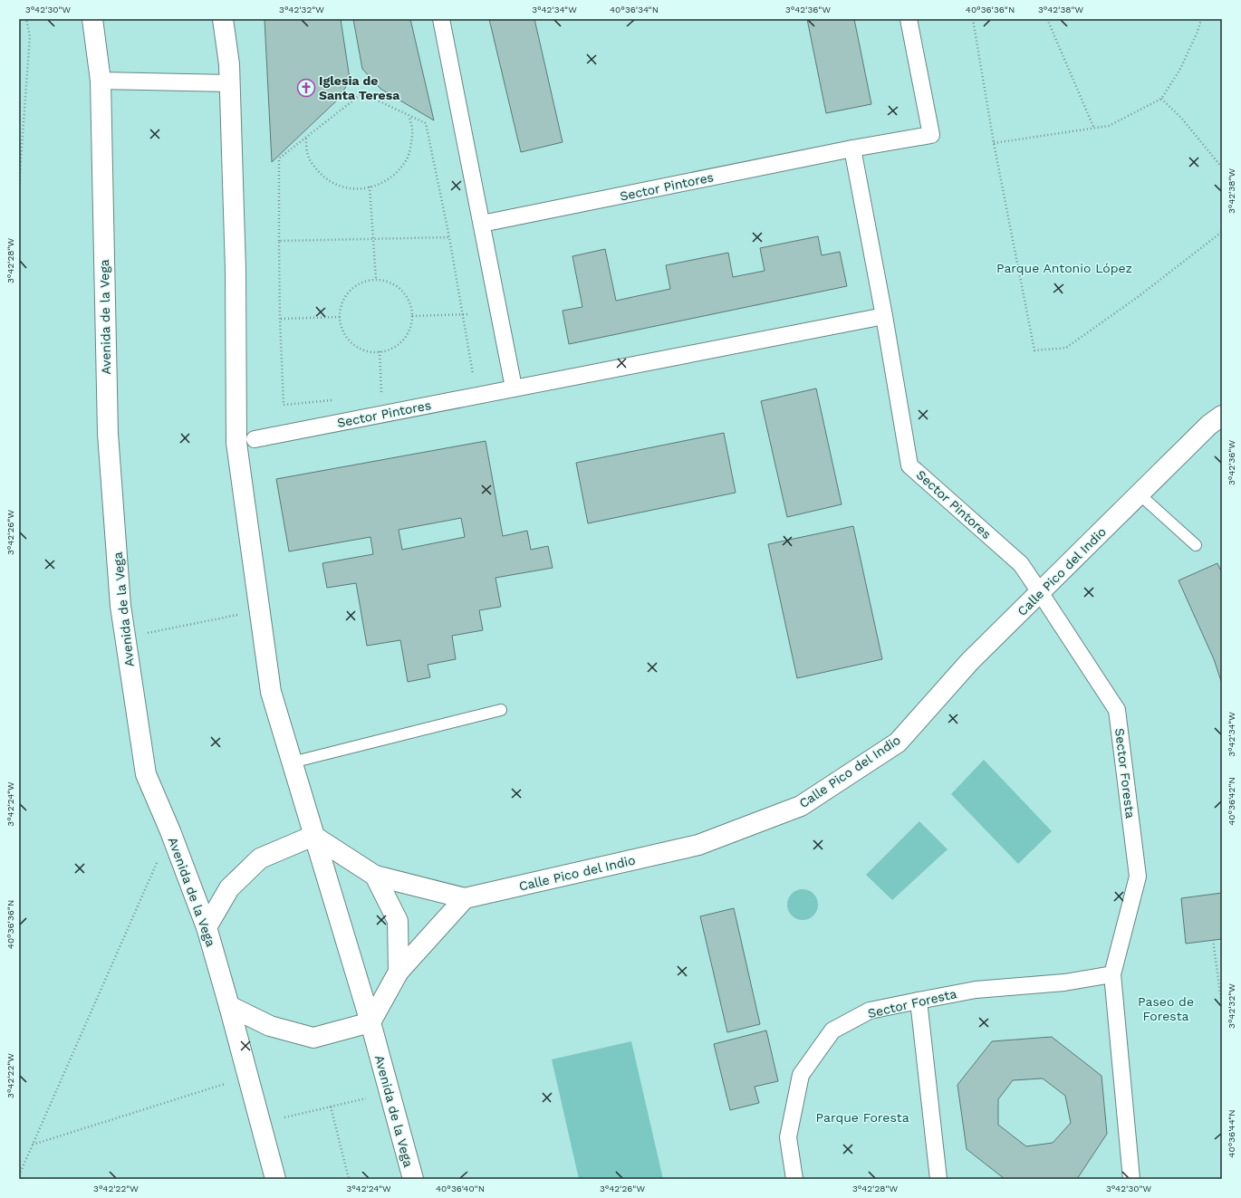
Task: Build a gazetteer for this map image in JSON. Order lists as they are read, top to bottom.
{
  "streets": {
    "street": [
      "Sector Pintores",
      "Avenida de la Vega",
      "Calle Pico del Indio",
      "Sector Foresta"
    ]
  },
  "crossings": [
    ["Sector Pintores", "Calle Pico del Indio"],
    ["Sector Pintores", "Sector Foresta"],
    ["Calle Pico del Indio", "Sector Foresta"]
  ],
  "parks": ["Parque Antonio López", "Paseo de Foresta", "Parque Foresta"],
  "places": {
    "church": ["Iglesia de Santa Teresa"]
  },
  "coordinates": [
    "3°42'30\"W",
    "3°42'32\"W",
    "3°42'34\"W",
    "40°36'34\"N",
    "3°42'36\"W",
    "40°36'36\"N",
    "3°42'38\"W",
    "3°42'28\"W",
    "3°42'26\"W",
    "40°36'42\"N",
    "3°42'24\"W",
    "3°42'22\"W",
    "40°36'44\"N",
    "40°36'40\"N"
  ]
}
